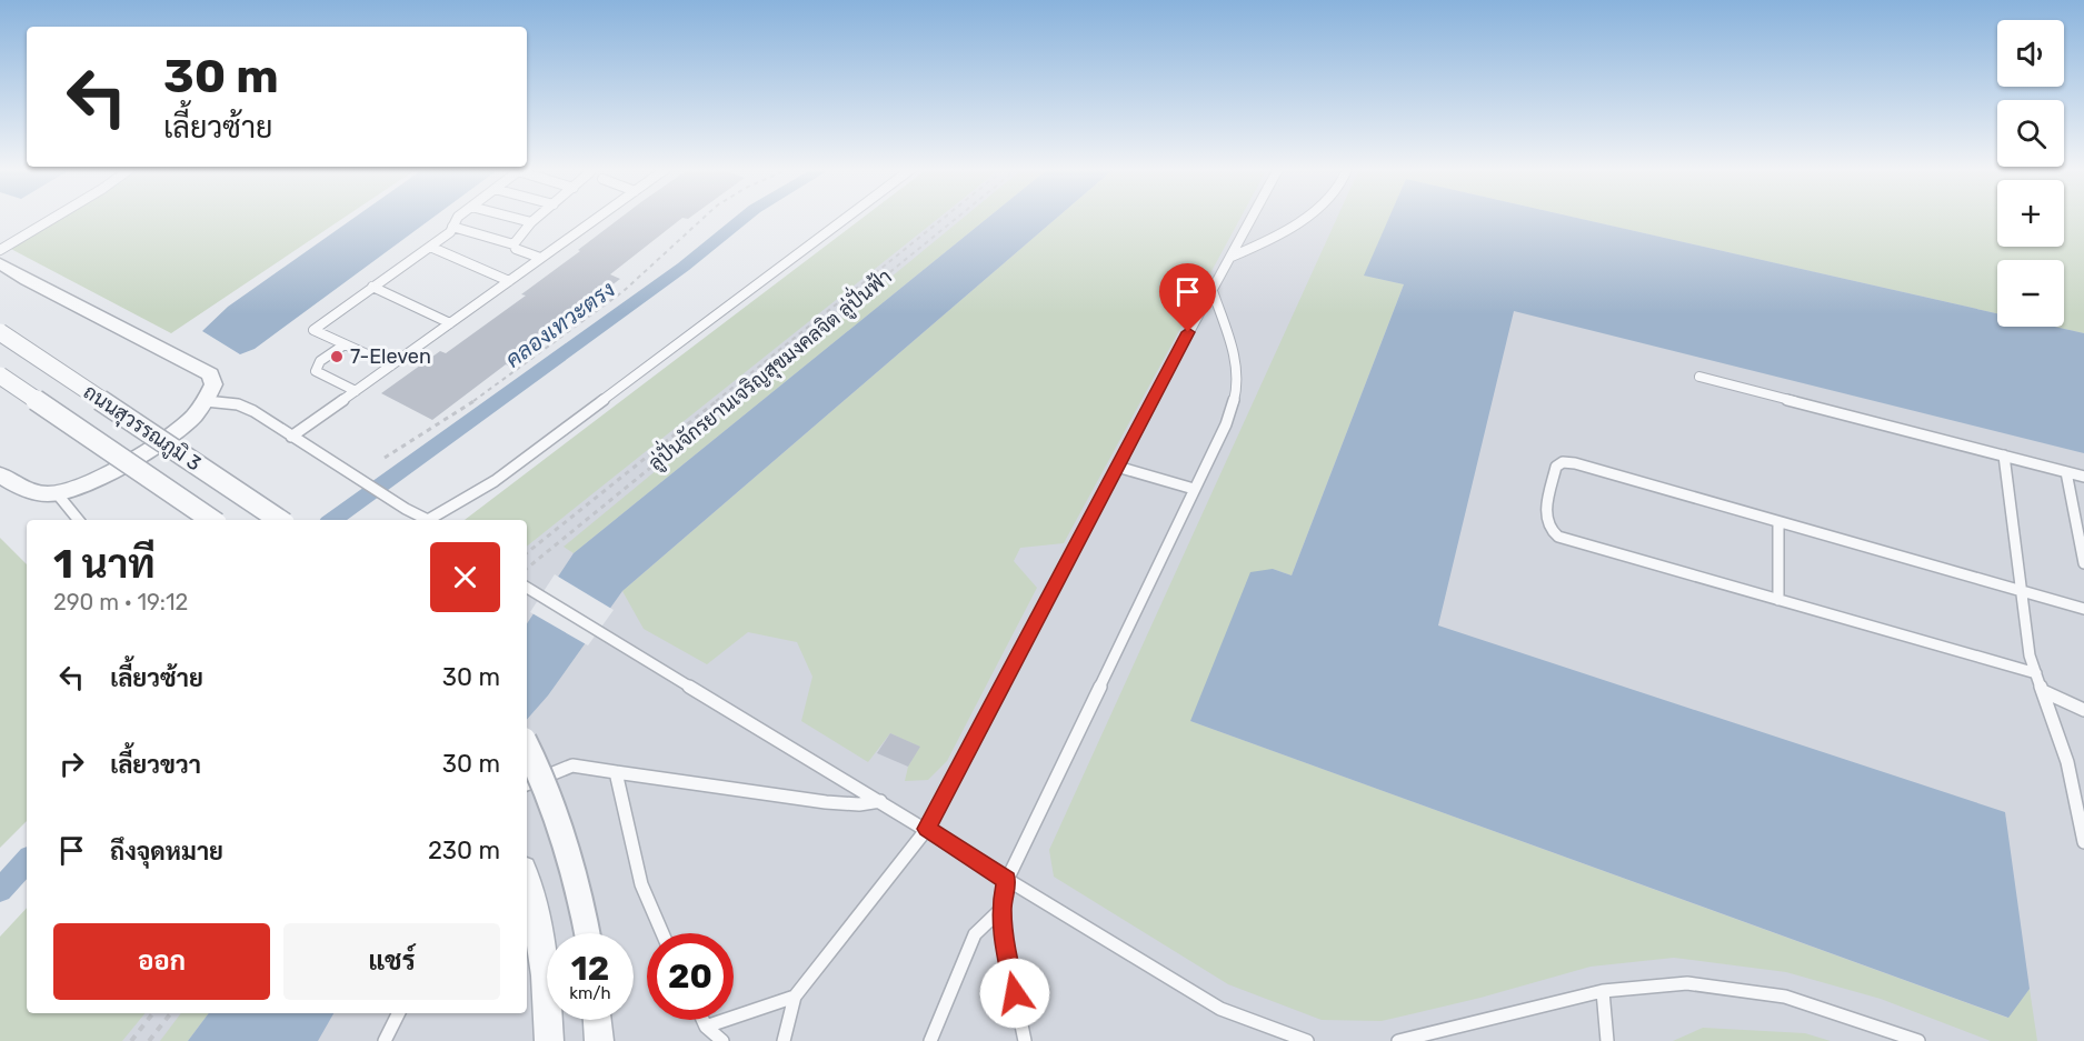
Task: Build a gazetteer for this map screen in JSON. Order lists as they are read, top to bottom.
{
  "streets": {
    "street": ["ถนนสุวรรณภูมิ 3"],
    "path": ["ลู่ปั่นจักรยานเจริญสุขมงคลจิต ลู่ปั่นฟ้า"]
  },
  "water": ["คลองเทวะตรง"],
  "places": ["7-Eleven"],
  "page": {
    "map_buttons": ["+", "−"],
    "turn": ["30 m", "เลี้ยวซ้าย"],
    "heading": ["1 นาที", "290 m · 19:12"],
    "list": [
      {
        "name": "เลี้ยวซ้าย",
        "value": "30 m"
      },
      {
        "name": "เลี้ยวขวา",
        "value": "30 m"
      },
      {
        "name": "ถึงจุดหมาย",
        "value": "230 m"
      }
    ],
    "buttons": ["ออก", "แชร์"],
    "speed": "12 km/h",
    "limit": "20"
  }
}
